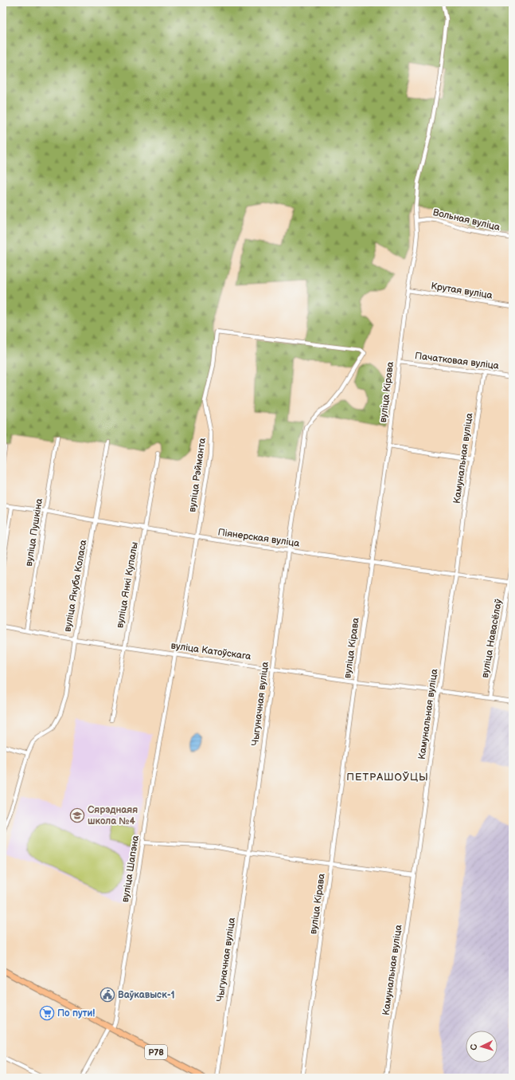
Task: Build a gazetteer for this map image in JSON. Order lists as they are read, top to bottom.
{
  "streets": {
    "main road": ["Р78"],
    "street": [
      "Вольная вуліца",
      "Крутая вуліца",
      "Пачатковая вуліца",
      "вуліца Кірава",
      "Камунальная вуліца",
      "вуліца Рэйманта",
      "вуліца Пушкіна",
      "Піянерская вуліца",
      "вуліца Янкі Купалы",
      "вуліца Якуба Коласа",
      "вуліца Навасёлаў",
      "вуліца Катоўскага",
      "Чыгуначная вуліца",
      "вуліца Шапэна"
    ]
  },
  "crossings": [
    ["Вольная вуліца", "вуліца Кірава"],
    ["Крутая вуліца", "вуліца Кірава"],
    ["Пачатковая вуліца", "вуліца Кірава"],
    ["Пачатковая вуліца", "Камунальная вуліца"],
    ["вуліца Кірава", "Піянерская вуліца"],
    ["вуліца Кірава", "вуліца Катоўскага"],
    ["Камунальная вуліца", "Піянерская вуліца"],
    ["Камунальная вуліца", "вуліца Катоўскага"],
    ["вуліца Рэйманта", "Піянерская вуліца"],
    ["вуліца Рэйманта", "вуліца Катоўскага"],
    ["вуліца Рэйманта", "Чыгуначная вуліца"],
    ["вуліца Рэйманта", "вуліца Шапэна"],
    ["вуліца Пушкіна", "Піянерская вуліца"],
    ["вуліца Пушкіна", "вуліца Катоўскага"],
    ["Піянерская вуліца", "вуліца Янкі Купалы"],
    ["Піянерская вуліца", "вуліца Якуба Коласа"],
    ["Піянерская вуліца", "вуліца Навасёлаў"],
    ["Піянерская вуліца", "Чыгуначная вуліца"],
    ["вуліца Янкі Купалы", "вуліца Катоўскага"],
    ["вуліца Якуба Коласа", "вуліца Катоўскага"],
    ["вуліца Навасёлаў", "вуліца Катоўскага"],
    ["вуліца Катоўскага", "Чыгуначная вуліца"],
    ["вуліца Катоўскага", "вуліца Шапэна"],
    ["вуліца Шапэна", "Р78"]
  ],
  "districts": ["ПЕТРАШОЎЦЫ"],
  "places": {
    "school or university": ["Сярэднаяя школа №4"],
    "public building": ["Ваўкавыск-1"],
    "supermarket": ["По пути!"]
  },
  "north": "left"
}
